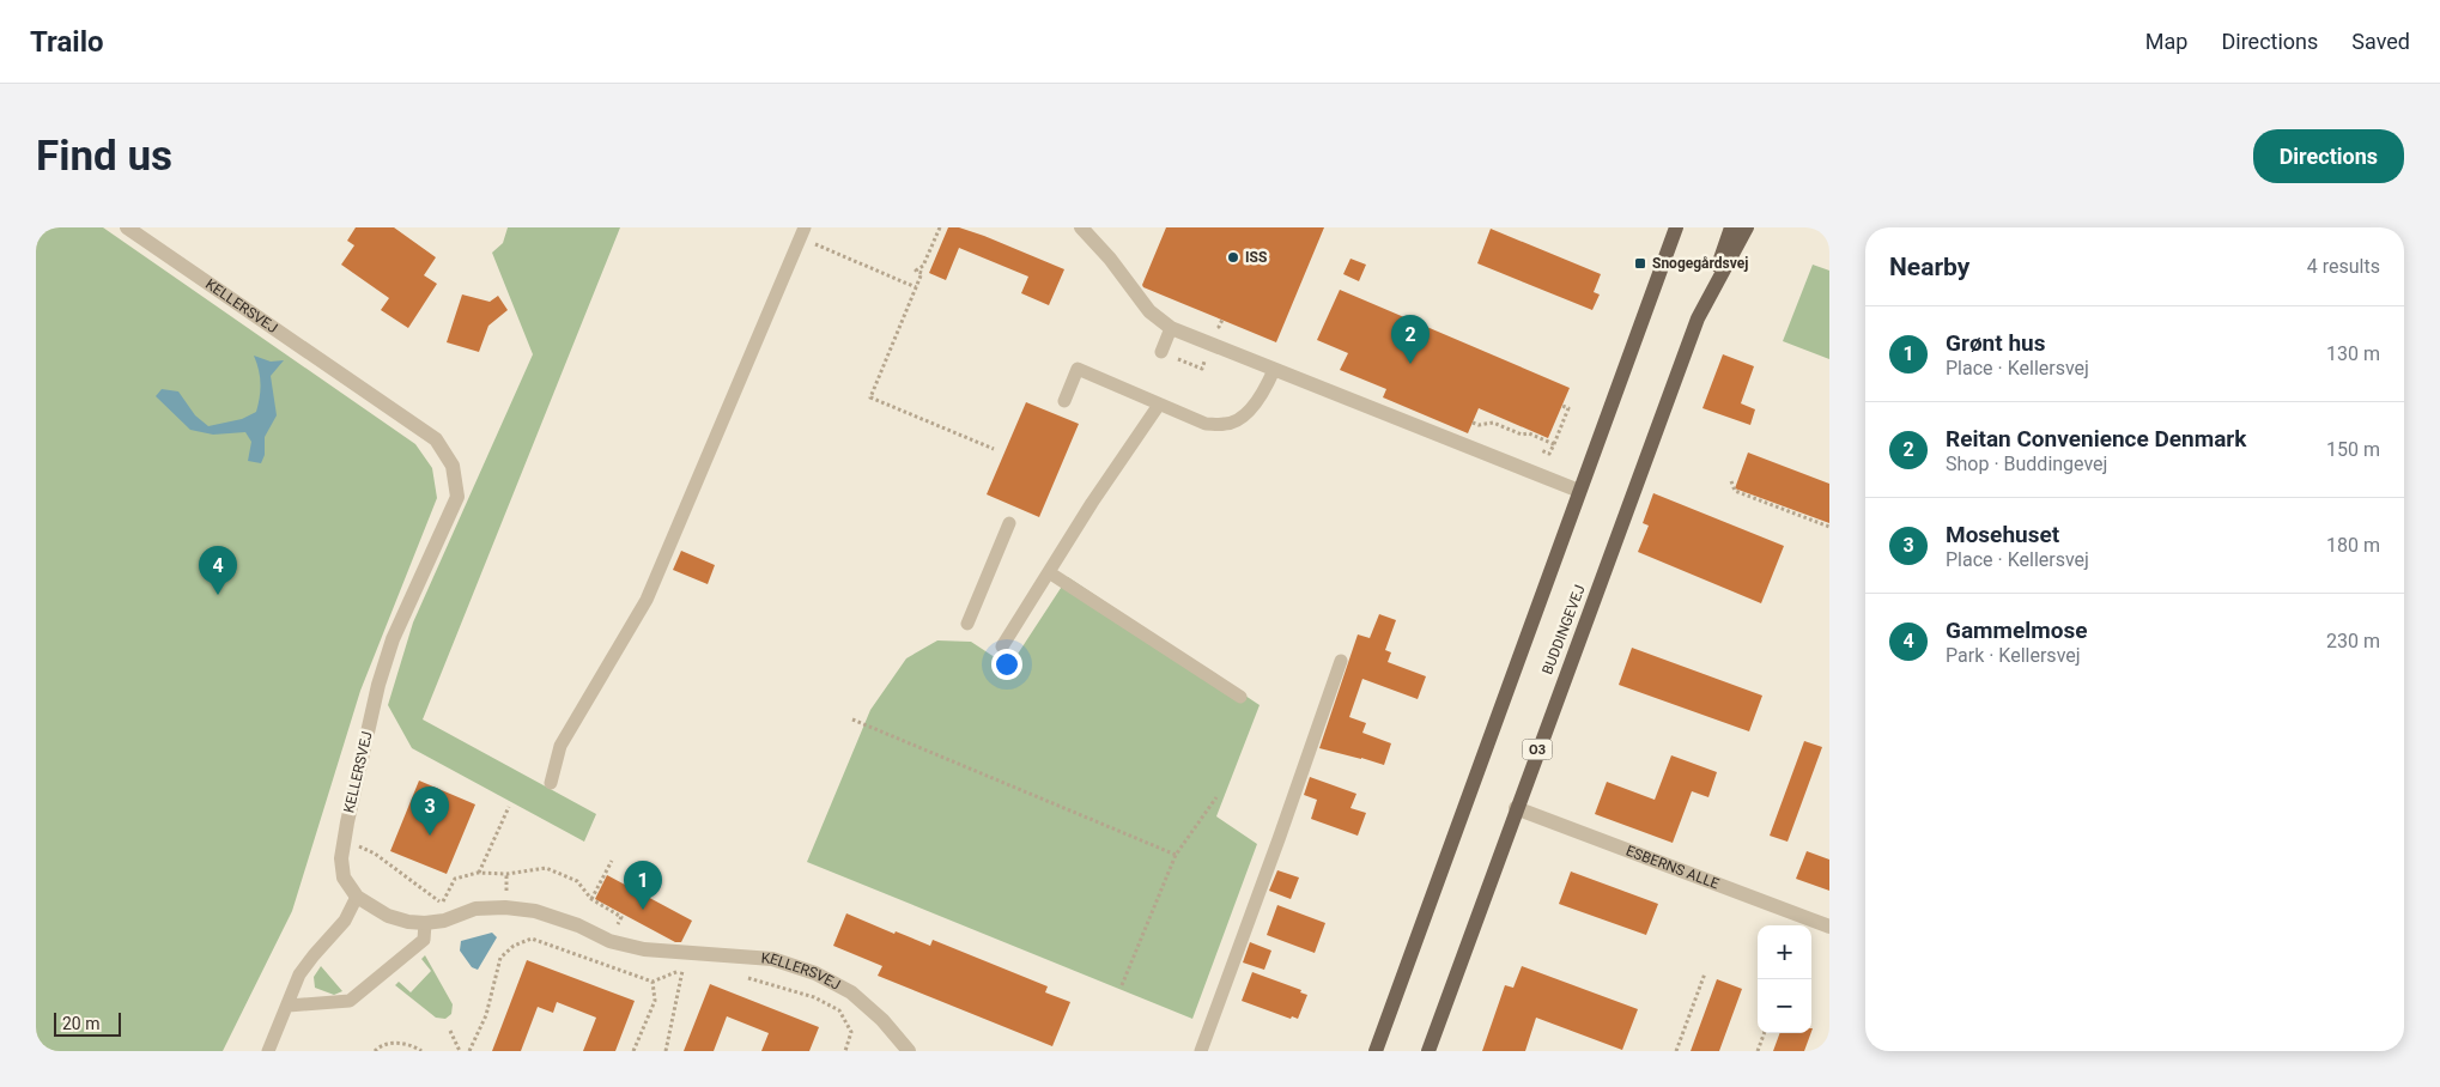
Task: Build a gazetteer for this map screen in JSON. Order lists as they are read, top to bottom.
{
  "streets": {
    "main road": ["BUDDINGEVEJ", "O3"],
    "street": ["KELLERSVEJ", "ESBERNS ALLE"]
  },
  "crossings": [
    ["BUDDINGEVEJ", "ESBERNS ALLE"]
  ],
  "places": {
    "other": ["ISS"],
    "transit": ["Snogegårdsvej"]
  },
  "scale_bar": "20 m",
  "page": {
    "header": "Trailo",
    "nav": ["Map", "Directions", "Saved"],
    "buttons": "Directions",
    "title": "Find us",
    "heading": ["Nearby", "4 results"],
    "list": [
      {
        "mark": "1",
        "name": "Grønt hus",
        "note": "Place · Kellersvej",
        "value": "130 m"
      },
      {
        "mark": "2",
        "name": "Reitan Convenience Denmark",
        "note": "Shop · Buddingevej",
        "value": "150 m"
      },
      {
        "mark": "3",
        "name": "Mosehuset",
        "note": "Place · Kellersvej",
        "value": "180 m"
      },
      {
        "mark": "4",
        "name": "Gammelmose",
        "note": "Park · Kellersvej",
        "value": "230 m"
      }
    ],
    "pins": [
      "2",
      "4",
      "3",
      "1"
    ],
    "map_buttons": ["+", "−"],
    "scale": "20 m"
  }
}
